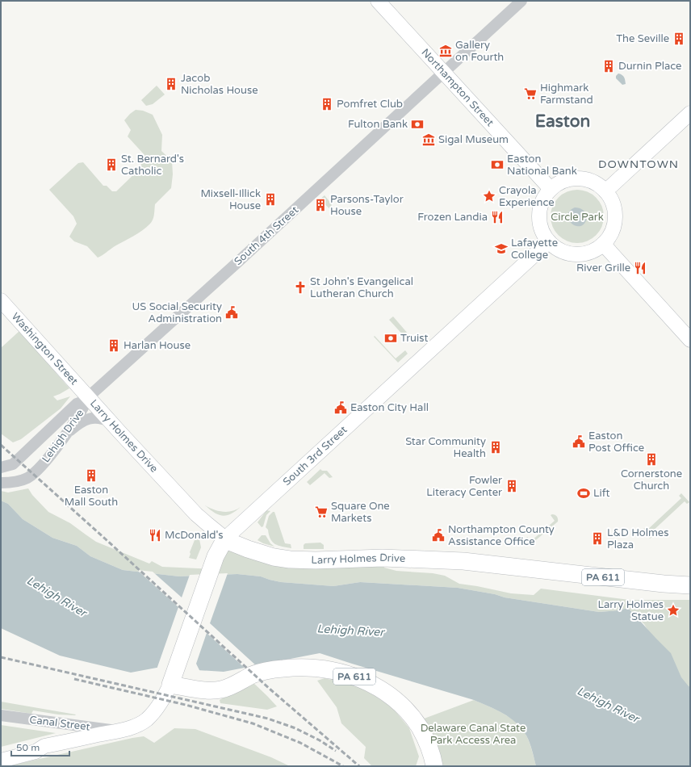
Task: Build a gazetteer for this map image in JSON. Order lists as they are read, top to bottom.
{
  "streets": {
    "highway": ["Larry Holmes Drive", "South 3rd Street", "PA 611"],
    "main road": ["Northampton Street", "Washington Street"],
    "street": ["South 4th Street", "Lehigh Drive", "Canal Street"]
  },
  "crossings": [
    ["Northampton Street", "South 4th Street"],
    ["Northampton Street", "South 3rd Street"],
    ["South 4th Street", "Washington Street"],
    ["South 4th Street", "Lehigh Drive"],
    ["South 4th Street", "Larry Holmes Drive"],
    ["Washington Street", "Lehigh Drive"],
    ["Washington Street", "Larry Holmes Drive"],
    ["Lehigh Drive", "Larry Holmes Drive"],
    ["Larry Holmes Drive", "South 3rd Street"],
    ["South 3rd Street", "PA 611"]
  ],
  "districts": ["Easton", "DOWNTOWN"],
  "water": ["Lehigh River"],
  "parks": ["Circle Park", "Delaware Canal State Park Access Area"],
  "places": {
    "building": [
      "The Seville",
      "Durnin Place",
      "Jacob Nicholas House",
      "Pomfret Club",
      "St. Bernard's Catholic",
      "Mixsell-Illick House",
      "Parsons-Taylor House",
      "Harlan House",
      "Star Community Health",
      "Cornerstone Church",
      "Easton Mall South",
      "Fowler Literacy Center",
      "L&D Holmes Plaza"
    ],
    "museum": ["Gallery on Fourth", "Sigal Museum"],
    "supermarket": ["Highmark Farmstand", "Square One Markets"],
    "bank": ["Fulton Bank", "Easton National Bank", "Truist"],
    "place": ["Crayola Experience", "Larry Holmes Statue"],
    "restaurant": ["Frozen Landia", "River Grille", "McDonald's"],
    "school or university": ["Lafayette College"],
    "church": ["St John's Evangelical Lutheran Church"],
    "public building": [
      "US Social Security Administration",
      "Easton City Hall",
      "Easton Post Office",
      "Northampton County Assistance Office"
    ],
    "sports": ["Lift"]
  },
  "scale_bar": "50 m"
}
